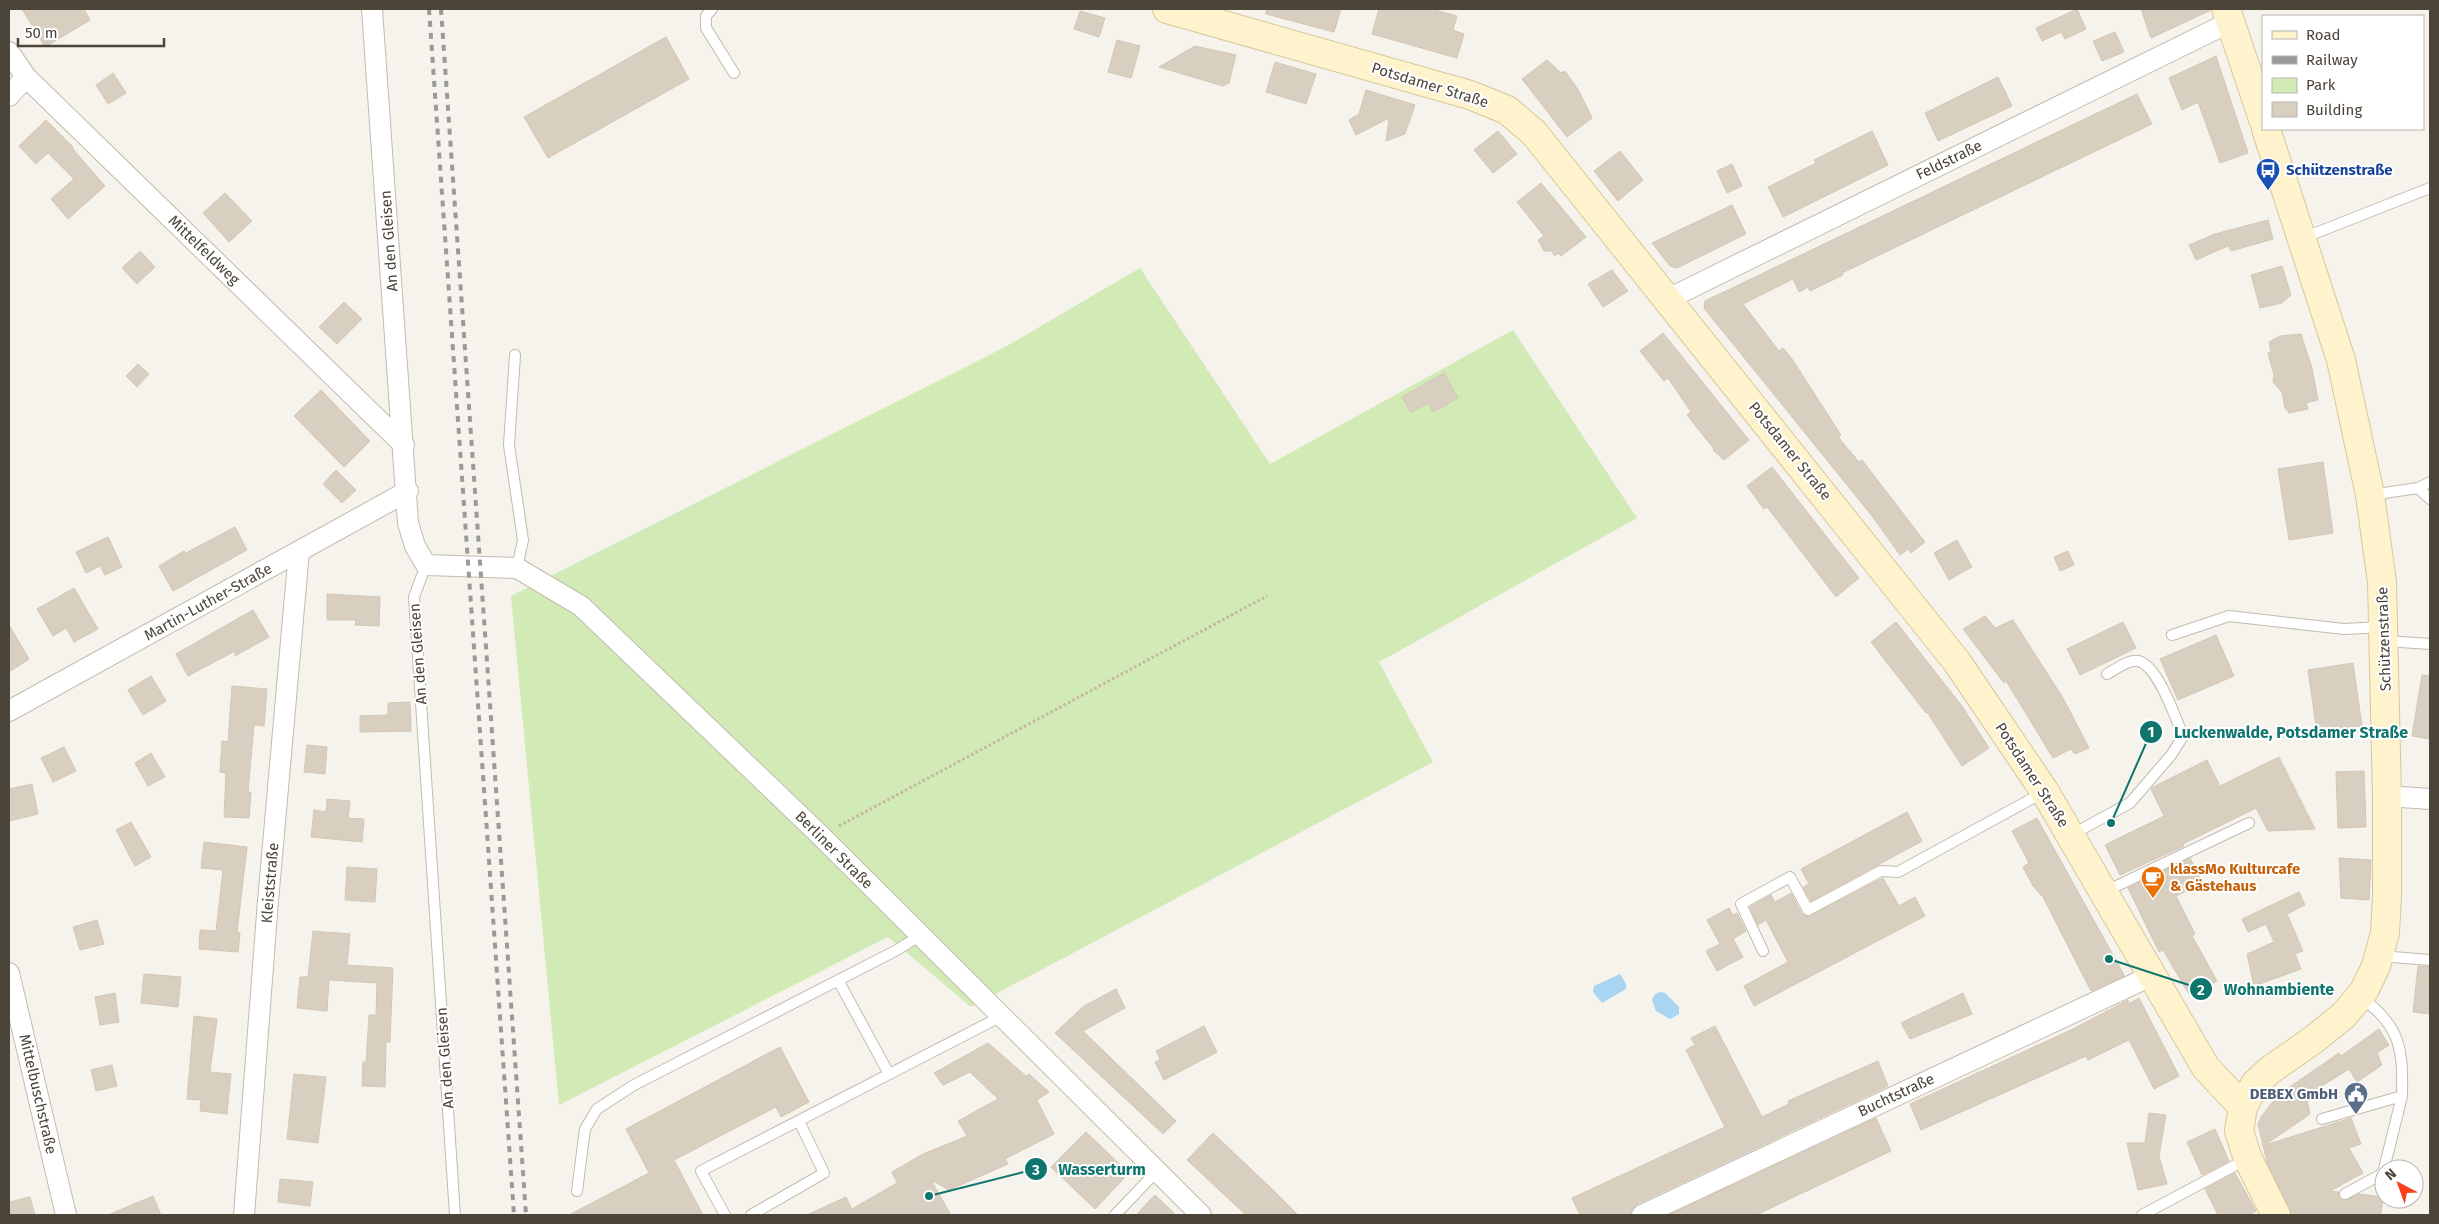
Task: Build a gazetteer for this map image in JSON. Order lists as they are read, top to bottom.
{
  "streets": {
    "street": [
      "Potsdamer Straße",
      "Feldstraße",
      "An den Gleisen",
      "Mittelfeldweg",
      "Martin-Luther-Straße",
      "Schützenstraße",
      "Berliner Straße",
      "Kleiststraße",
      "Mittelbuschstraße",
      "Buchtstraße"
    ]
  },
  "crossings": [
    ["Potsdamer Straße", "Feldstraße"],
    ["Potsdamer Straße", "Schützenstraße"],
    ["Potsdamer Straße", "Buchtstraße"],
    ["An den Gleisen", "Mittelfeldweg"],
    ["An den Gleisen", "Martin-Luther-Straße"],
    ["An den Gleisen", "Berliner Straße"],
    ["Martin-Luther-Straße", "Kleiststraße"]
  ],
  "places": {
    "bus stop": ["Schützenstraße"],
    "other": ["Luckenwalde, Potsdamer Straße", "Wohnambiente", "Wasserturm"],
    "cafe": ["klassMo Kulturcafe & Gästehaus"],
    "public building": ["DEBEX GmbH"]
  },
  "legend": [
    "Road",
    "Railway",
    "Park",
    "Building"
  ],
  "scale_bar": "50 m",
  "north": "top left"
}
